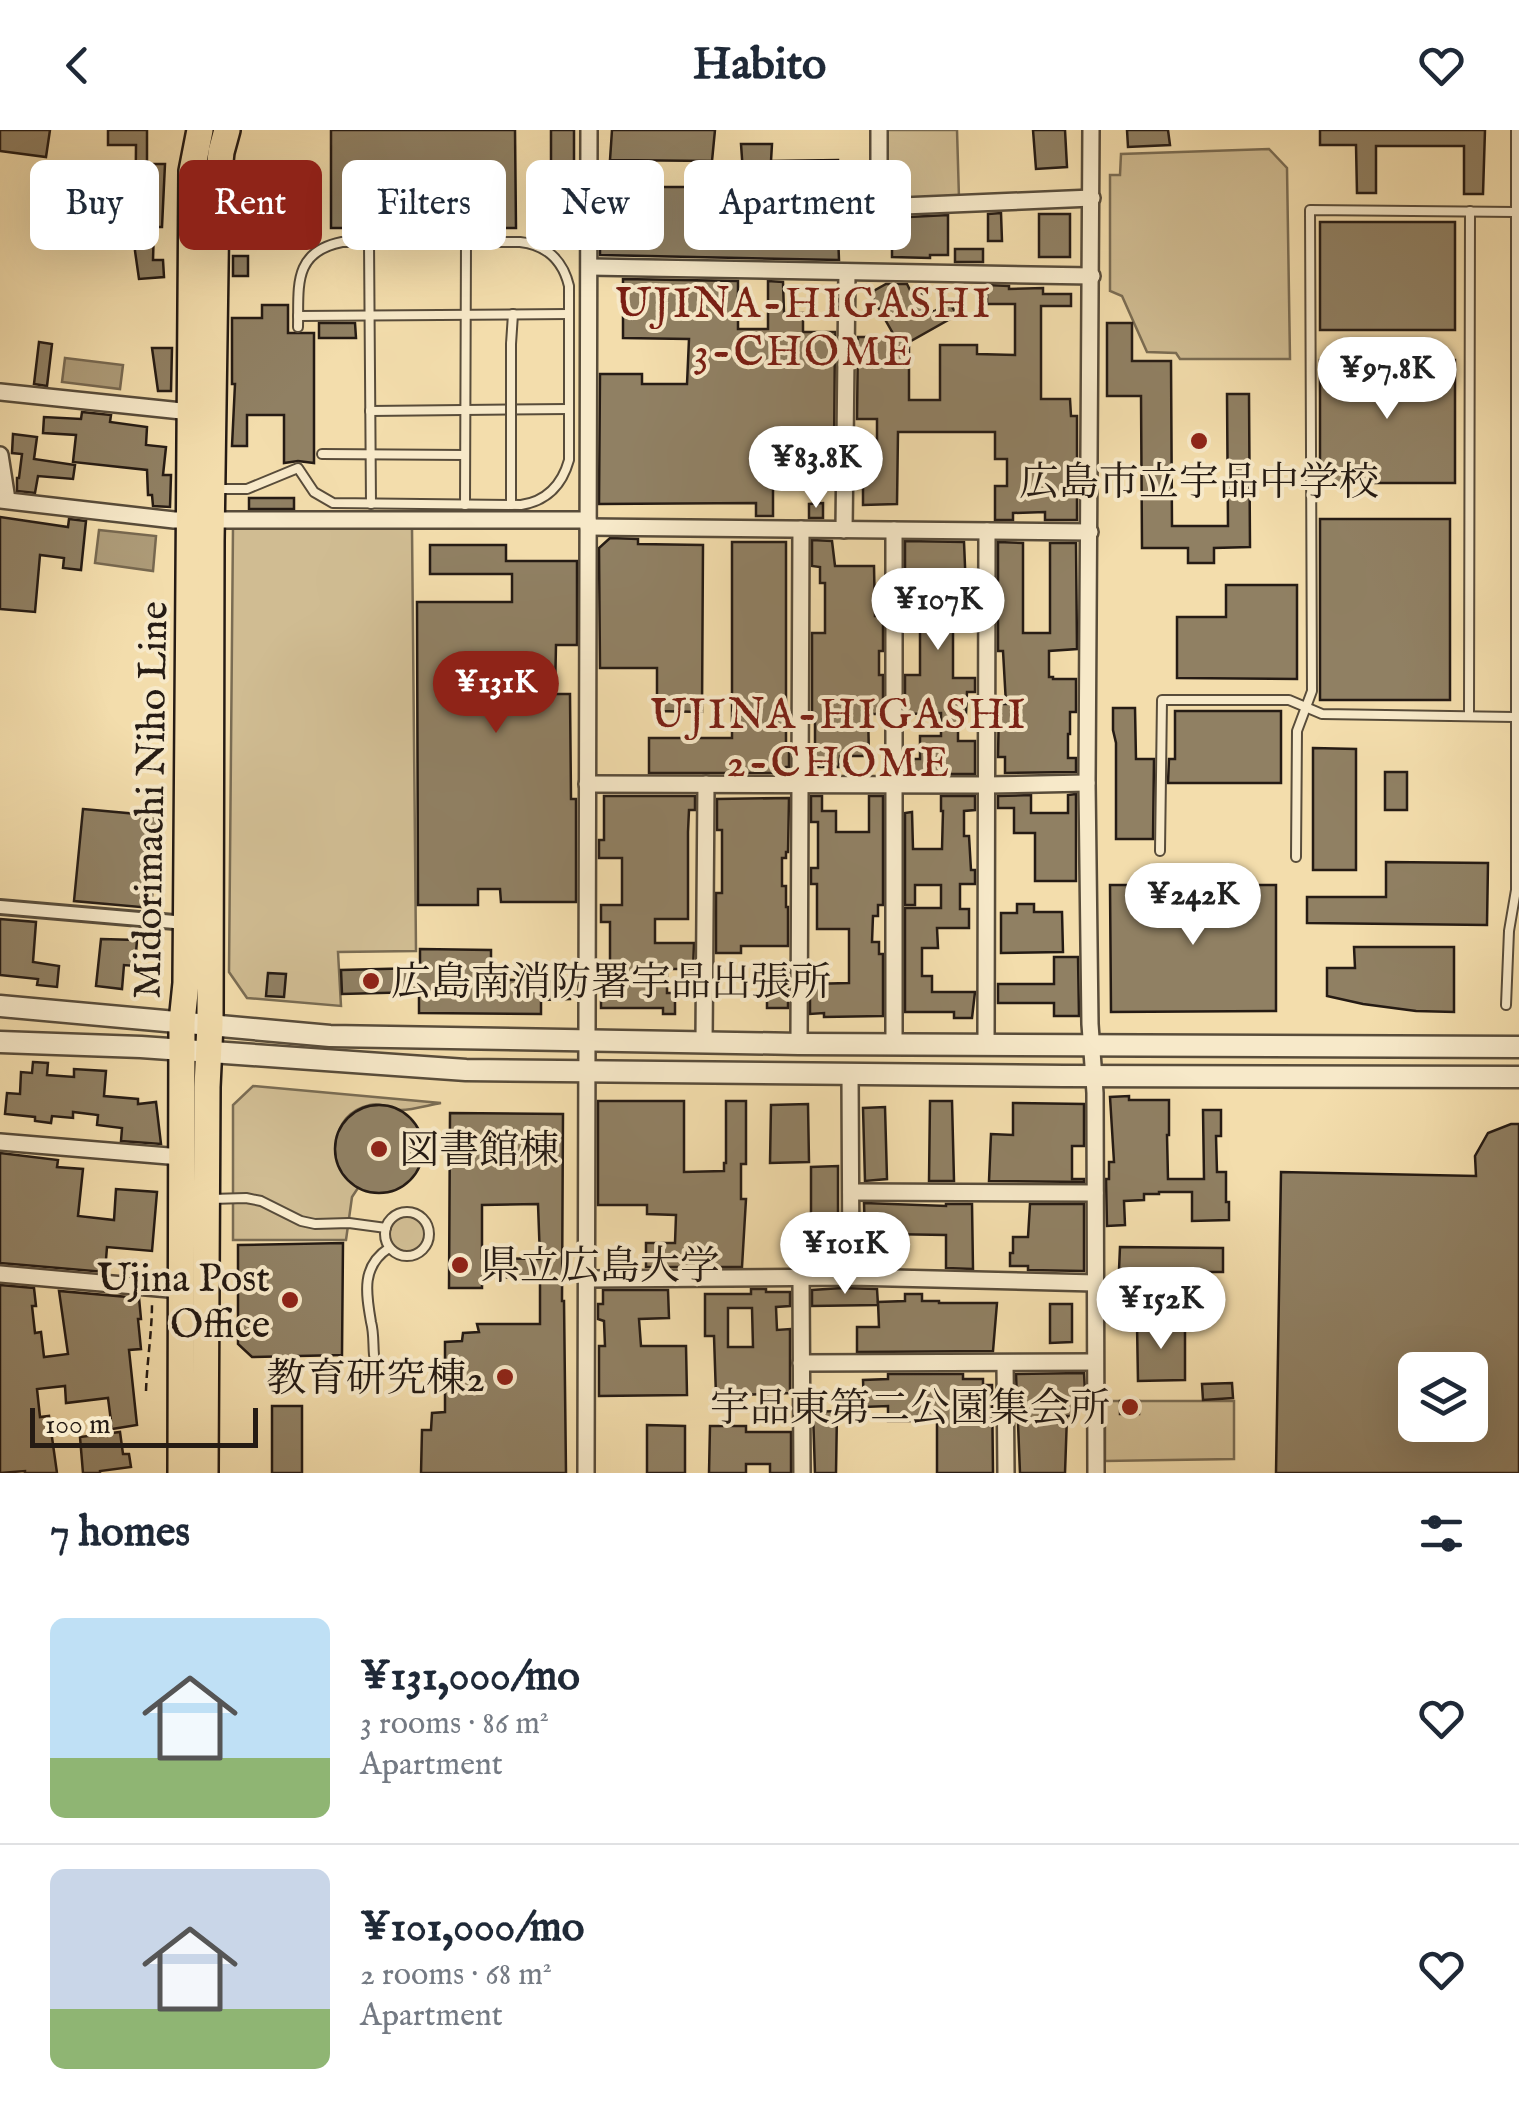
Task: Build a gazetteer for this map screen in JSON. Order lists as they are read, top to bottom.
{
  "streets": {
    "main road": ["Midorimachi Niho Line"]
  },
  "districts": ["UJINA-HIGASHI 3-CHOME", "UJINA-HIGASHI 2-CHOME"],
  "places": [
    "広島市立宇品中学校",
    "広島南消防署宇品出張所",
    "図書館棟",
    "県立広島大学",
    "Ujina Post Office",
    "教育研究棟2",
    "宇品東第二公園集会所"
  ],
  "scale_bar": "100 m",
  "page": {
    "header": "Habito",
    "chip": [
      "Buy",
      "Rent",
      "Filters",
      "New",
      "Apartment"
    ],
    "price": [
      "¥97.8K",
      "¥83.8K",
      "¥107K",
      "¥131K",
      "¥242K",
      "¥101K",
      "¥152K"
    ],
    "scale": "100 m",
    "heading": "7 homes",
    "list": [
      {
        "name": "¥131,000/mo",
        "note": "3 rooms · 86 m² · Apartment"
      },
      {
        "name": "¥101,000/mo",
        "note": "2 rooms · 68 m² · Apartment"
      }
    ]
  }
}
